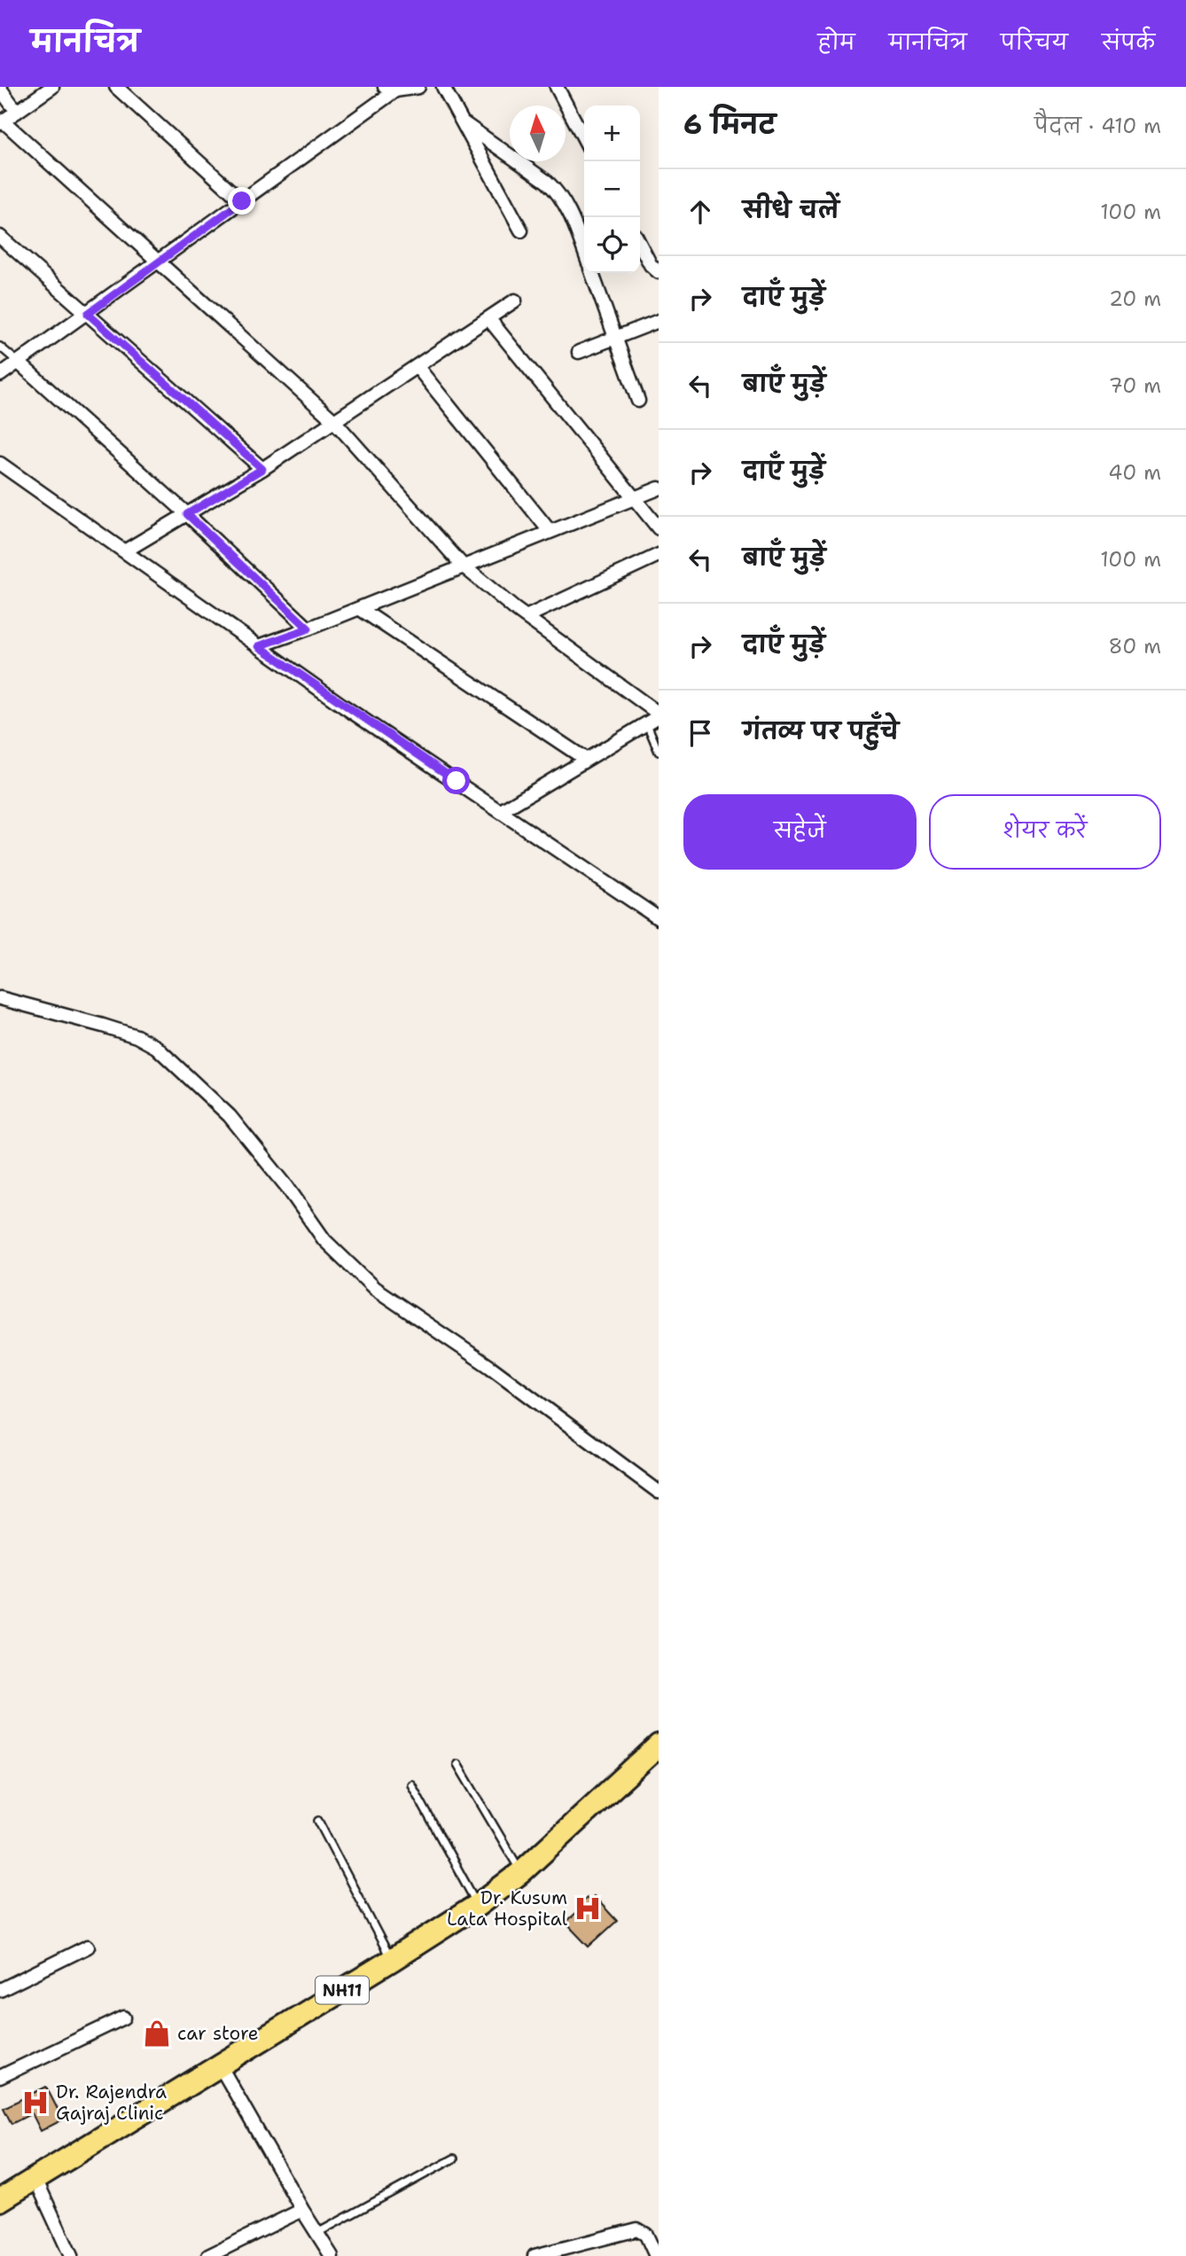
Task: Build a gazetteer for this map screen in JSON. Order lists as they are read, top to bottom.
{
  "streets": {
    "highway": ["NH11"]
  },
  "places": {
    "hospital": ["Dr. Kusum Lata Hospital", "Dr. Rajendra Gajraj Clinic"],
    "shop": ["car store"]
  },
  "north": "top",
  "page": {
    "header": "मानचित्र",
    "nav": [
      "होम",
      "मानचित्र",
      "परिचय",
      "संपर्क"
    ],
    "heading": ["6 मिनट", "पैदल · 410 m"],
    "map_buttons": ["+", "−"],
    "list": [
      ["सीधे चलें", "100 m"],
      ["दाएँ मुड़ें", "20 m"],
      ["बाएँ मुड़ें", "70 m"],
      ["दाएँ मुड़ें", "40 m"],
      ["बाएँ मुड़ें", "100 m"],
      ["दाएँ मुड़ें", "80 m"],
      "गंतव्य पर पहुँचे"
    ],
    "buttons": ["सहेजें", "शेयर करें"]
  }
}
